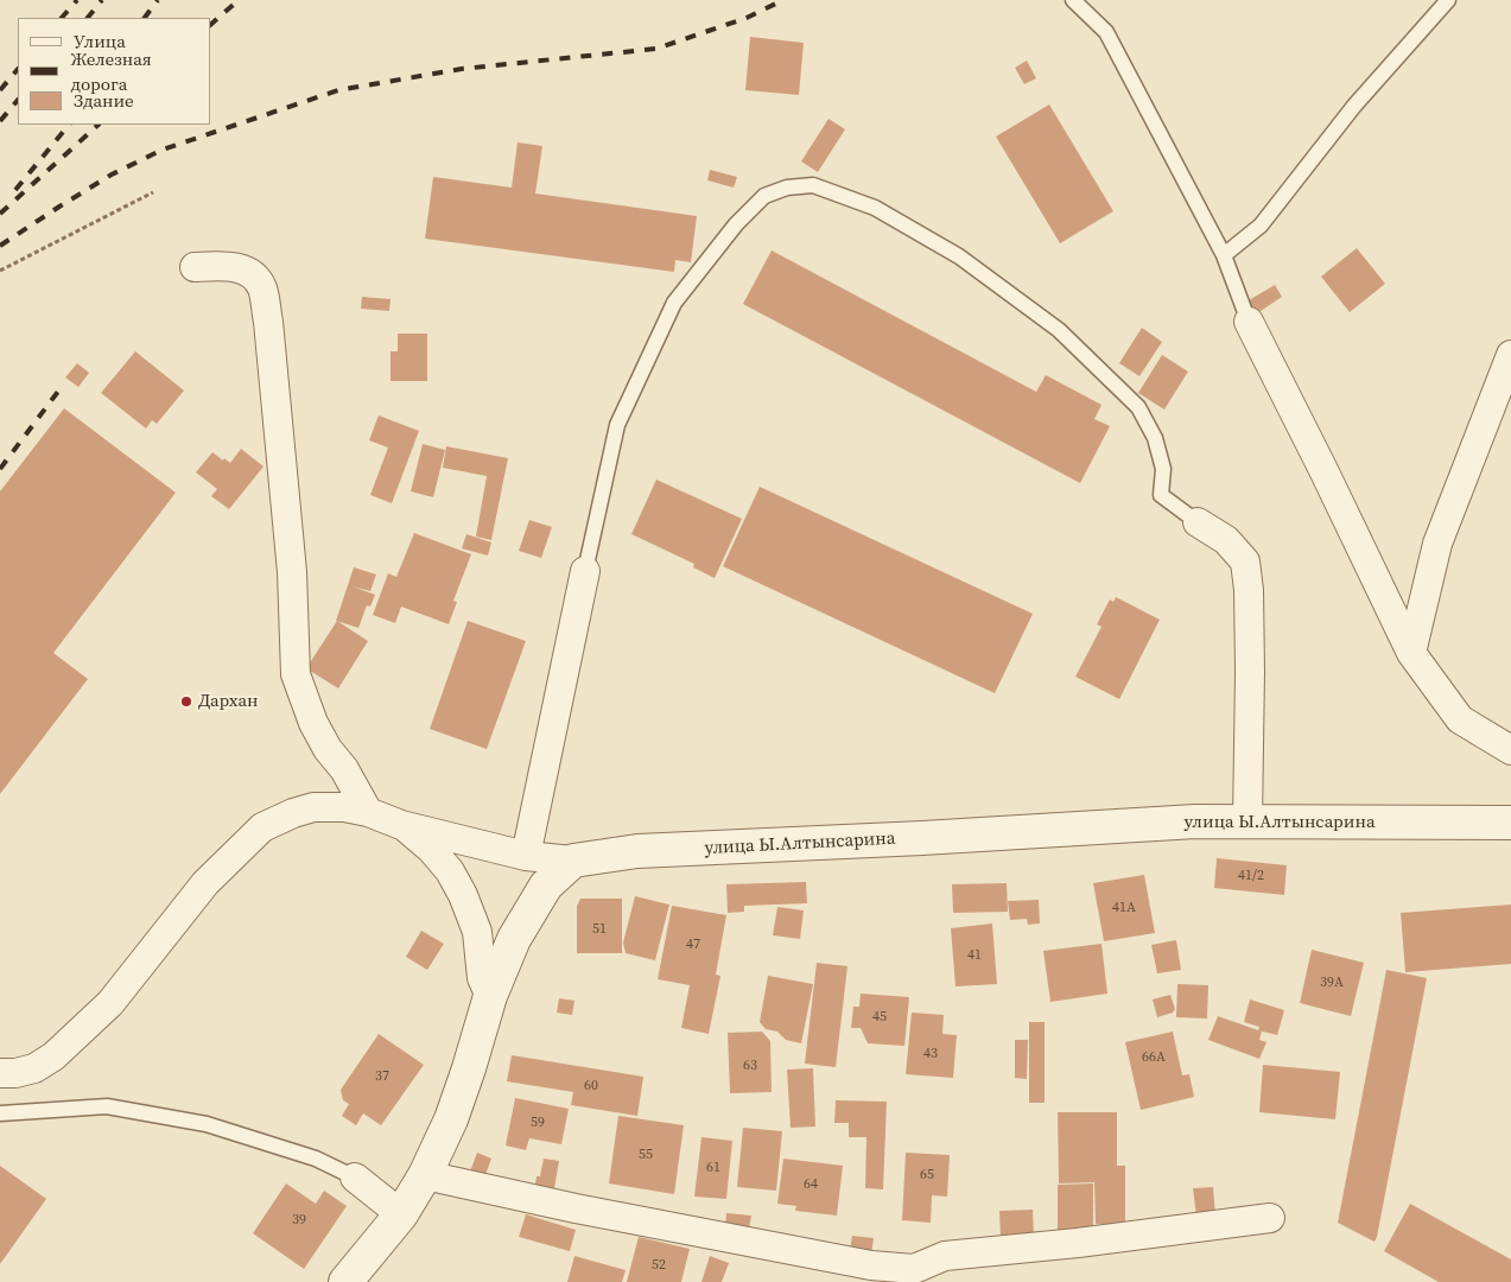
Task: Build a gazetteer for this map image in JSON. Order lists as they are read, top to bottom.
{
  "streets": {
    "street": ["улица Ы.Алтынсарина"]
  },
  "places": ["Дархан"],
  "house_numbers": [
    "41/2",
    "41А",
    "51",
    "47",
    "41",
    "39А",
    "45",
    "43",
    "66А",
    "63",
    "37",
    "60",
    "59",
    "55",
    "61",
    "65",
    "64",
    "39",
    "52"
  ],
  "legend": ["Улица", "Железная дорога", "Здание"]
}
